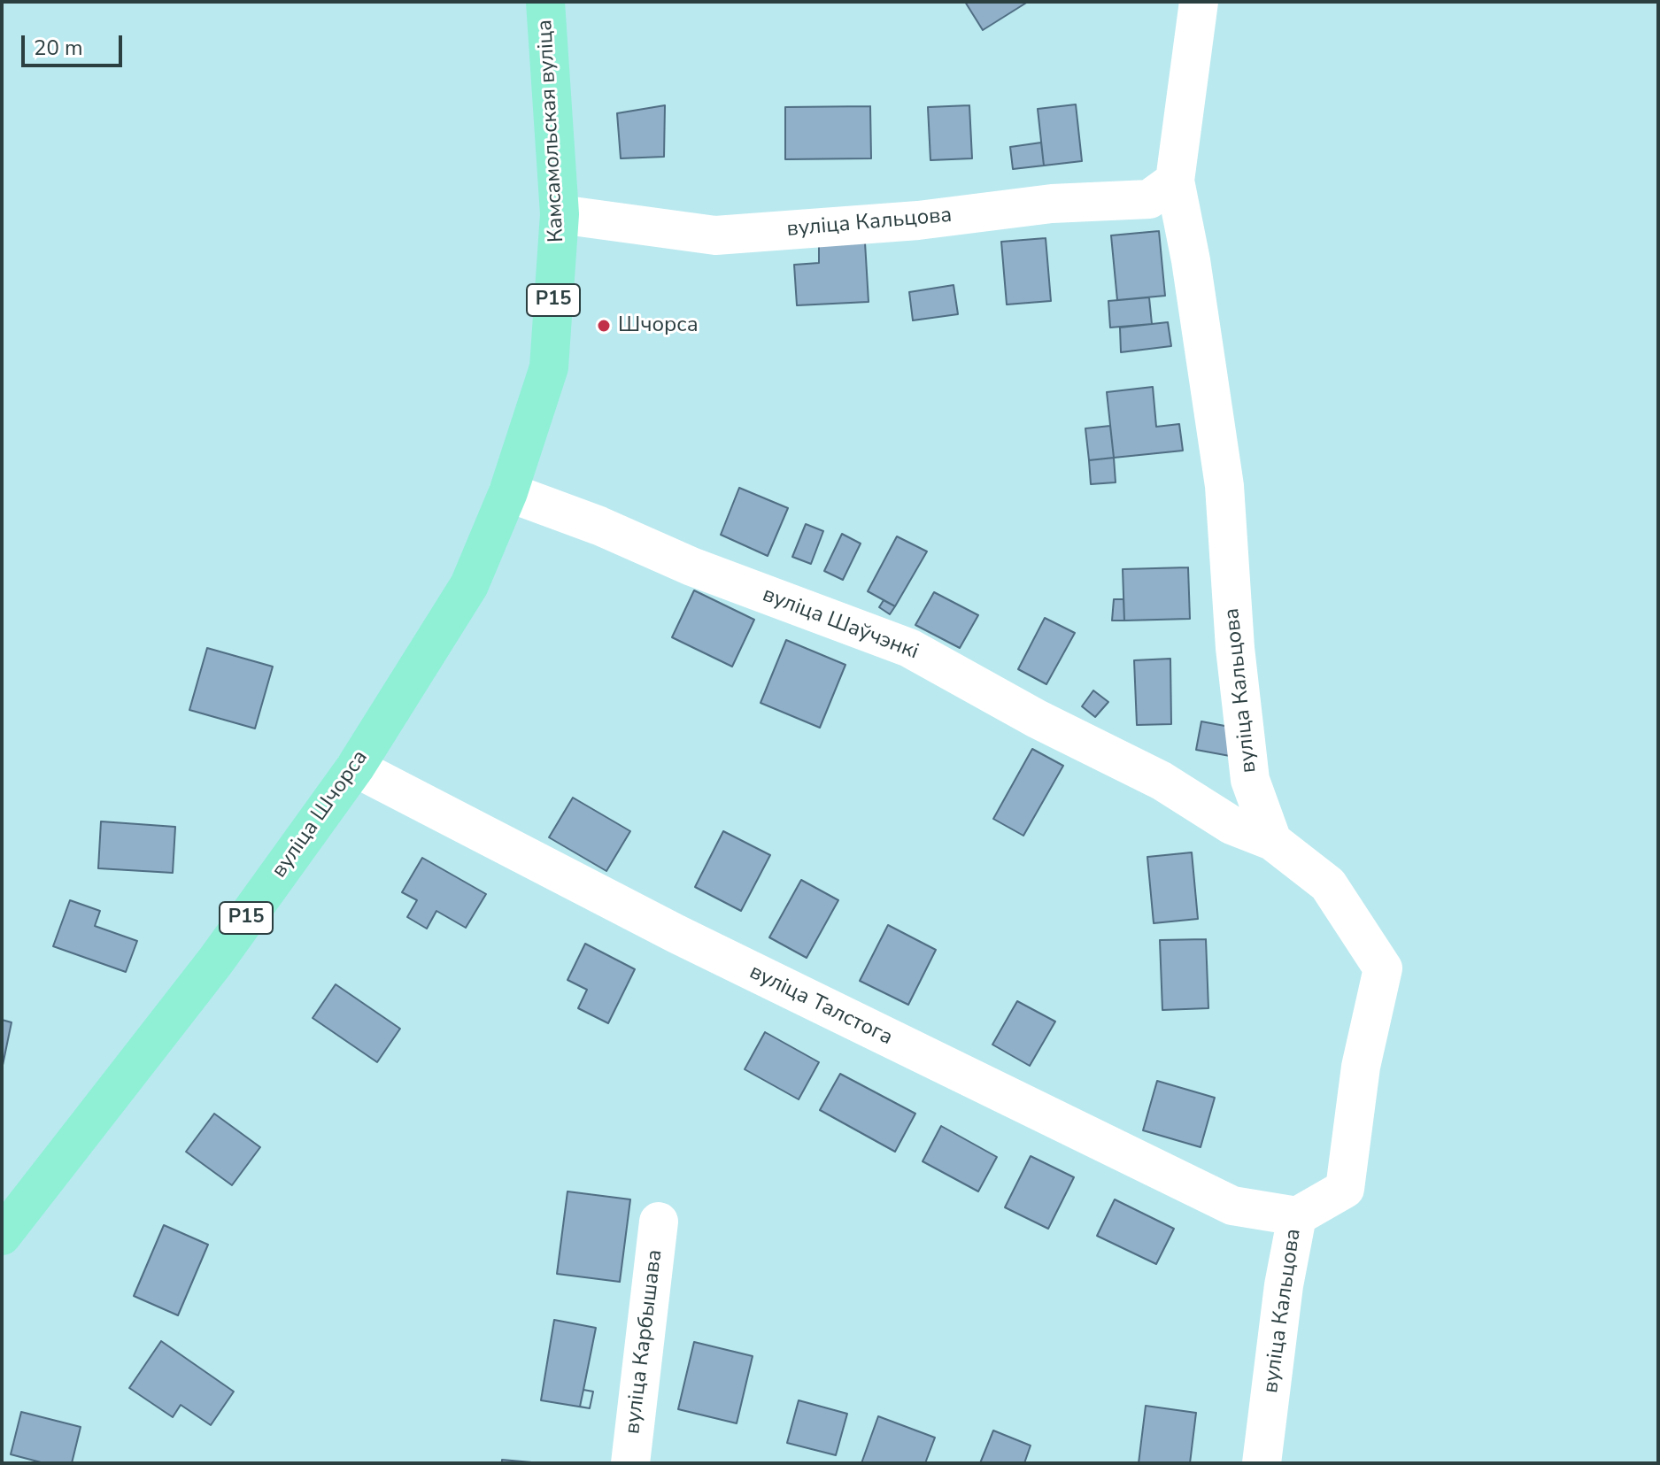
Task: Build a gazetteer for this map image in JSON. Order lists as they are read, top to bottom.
{
  "streets": {
    "main road": ["Камсамольская вуліца", "Р15", "вуліца Шчорса"],
    "street": [
      "вуліца Кальцова",
      "вуліца Шаўчэнкі",
      "вуліца Талстога",
      "вуліца Карбышава"
    ]
  },
  "crossings": [
    ["Камсамольская вуліца", "вуліца Кальцова"],
    ["Камсамольская вуліца", "вуліца Шаўчэнкі"],
    ["Камсамольская вуліца", "вуліца Шчорса"],
    ["вуліца Кальцова", "вуліца Шаўчэнкі"],
    ["вуліца Кальцова", "вуліца Талстога"],
    ["вуліца Шчорса", "вуліца Талстога"]
  ],
  "places": ["Шчорса"],
  "scale_bar": "20 m"
}
